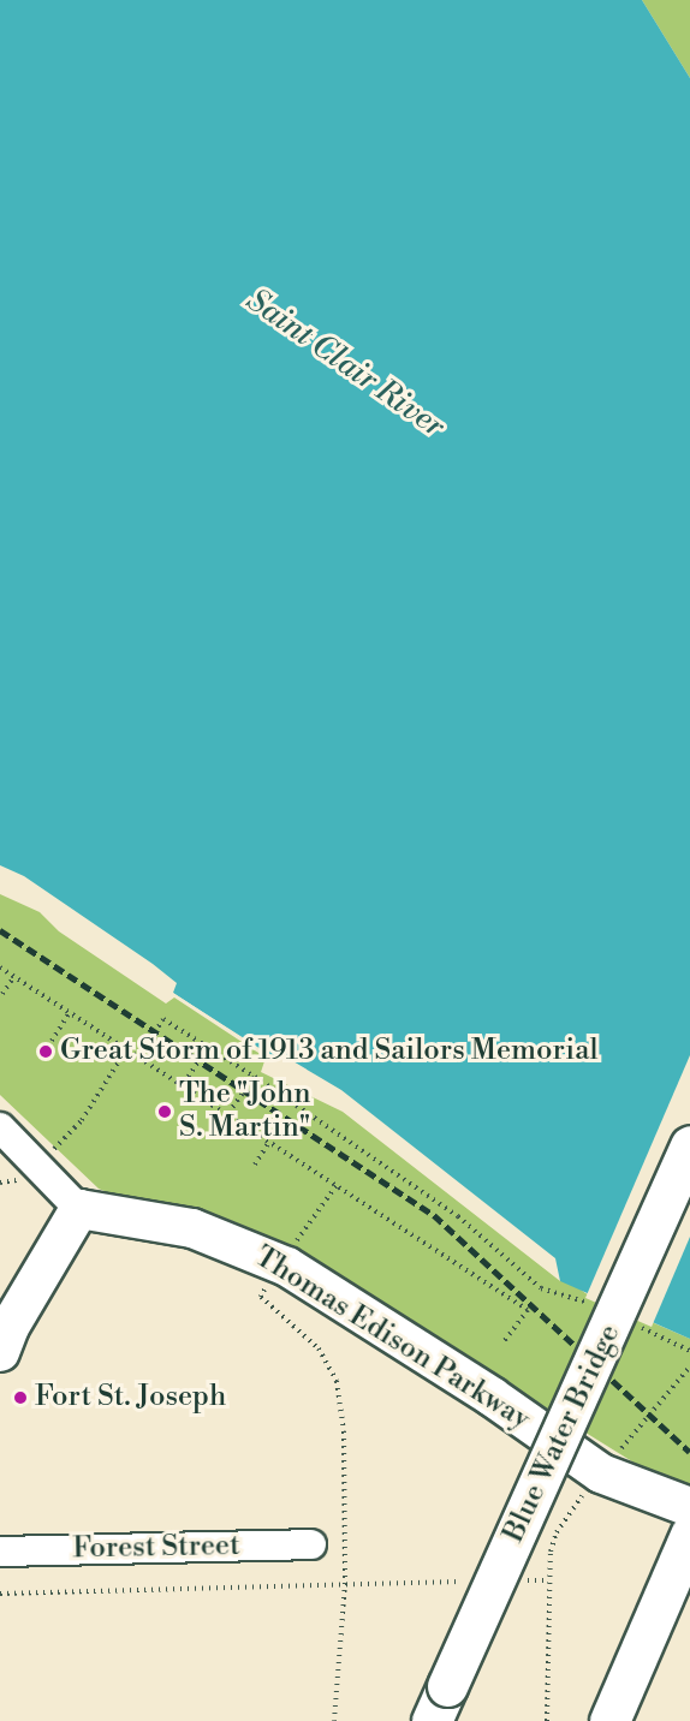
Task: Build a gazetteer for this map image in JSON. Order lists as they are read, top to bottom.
{
  "streets": {
    "highway": ["Blue Water Bridge"],
    "street": ["Thomas Edison Parkway", "Forest Street"]
  },
  "water": ["Saint Clair River"],
  "places": ["Great Storm of 1913 and Sailors Memorial", "The \"John S. Martin\"", "Fort St. Joseph"]
}
